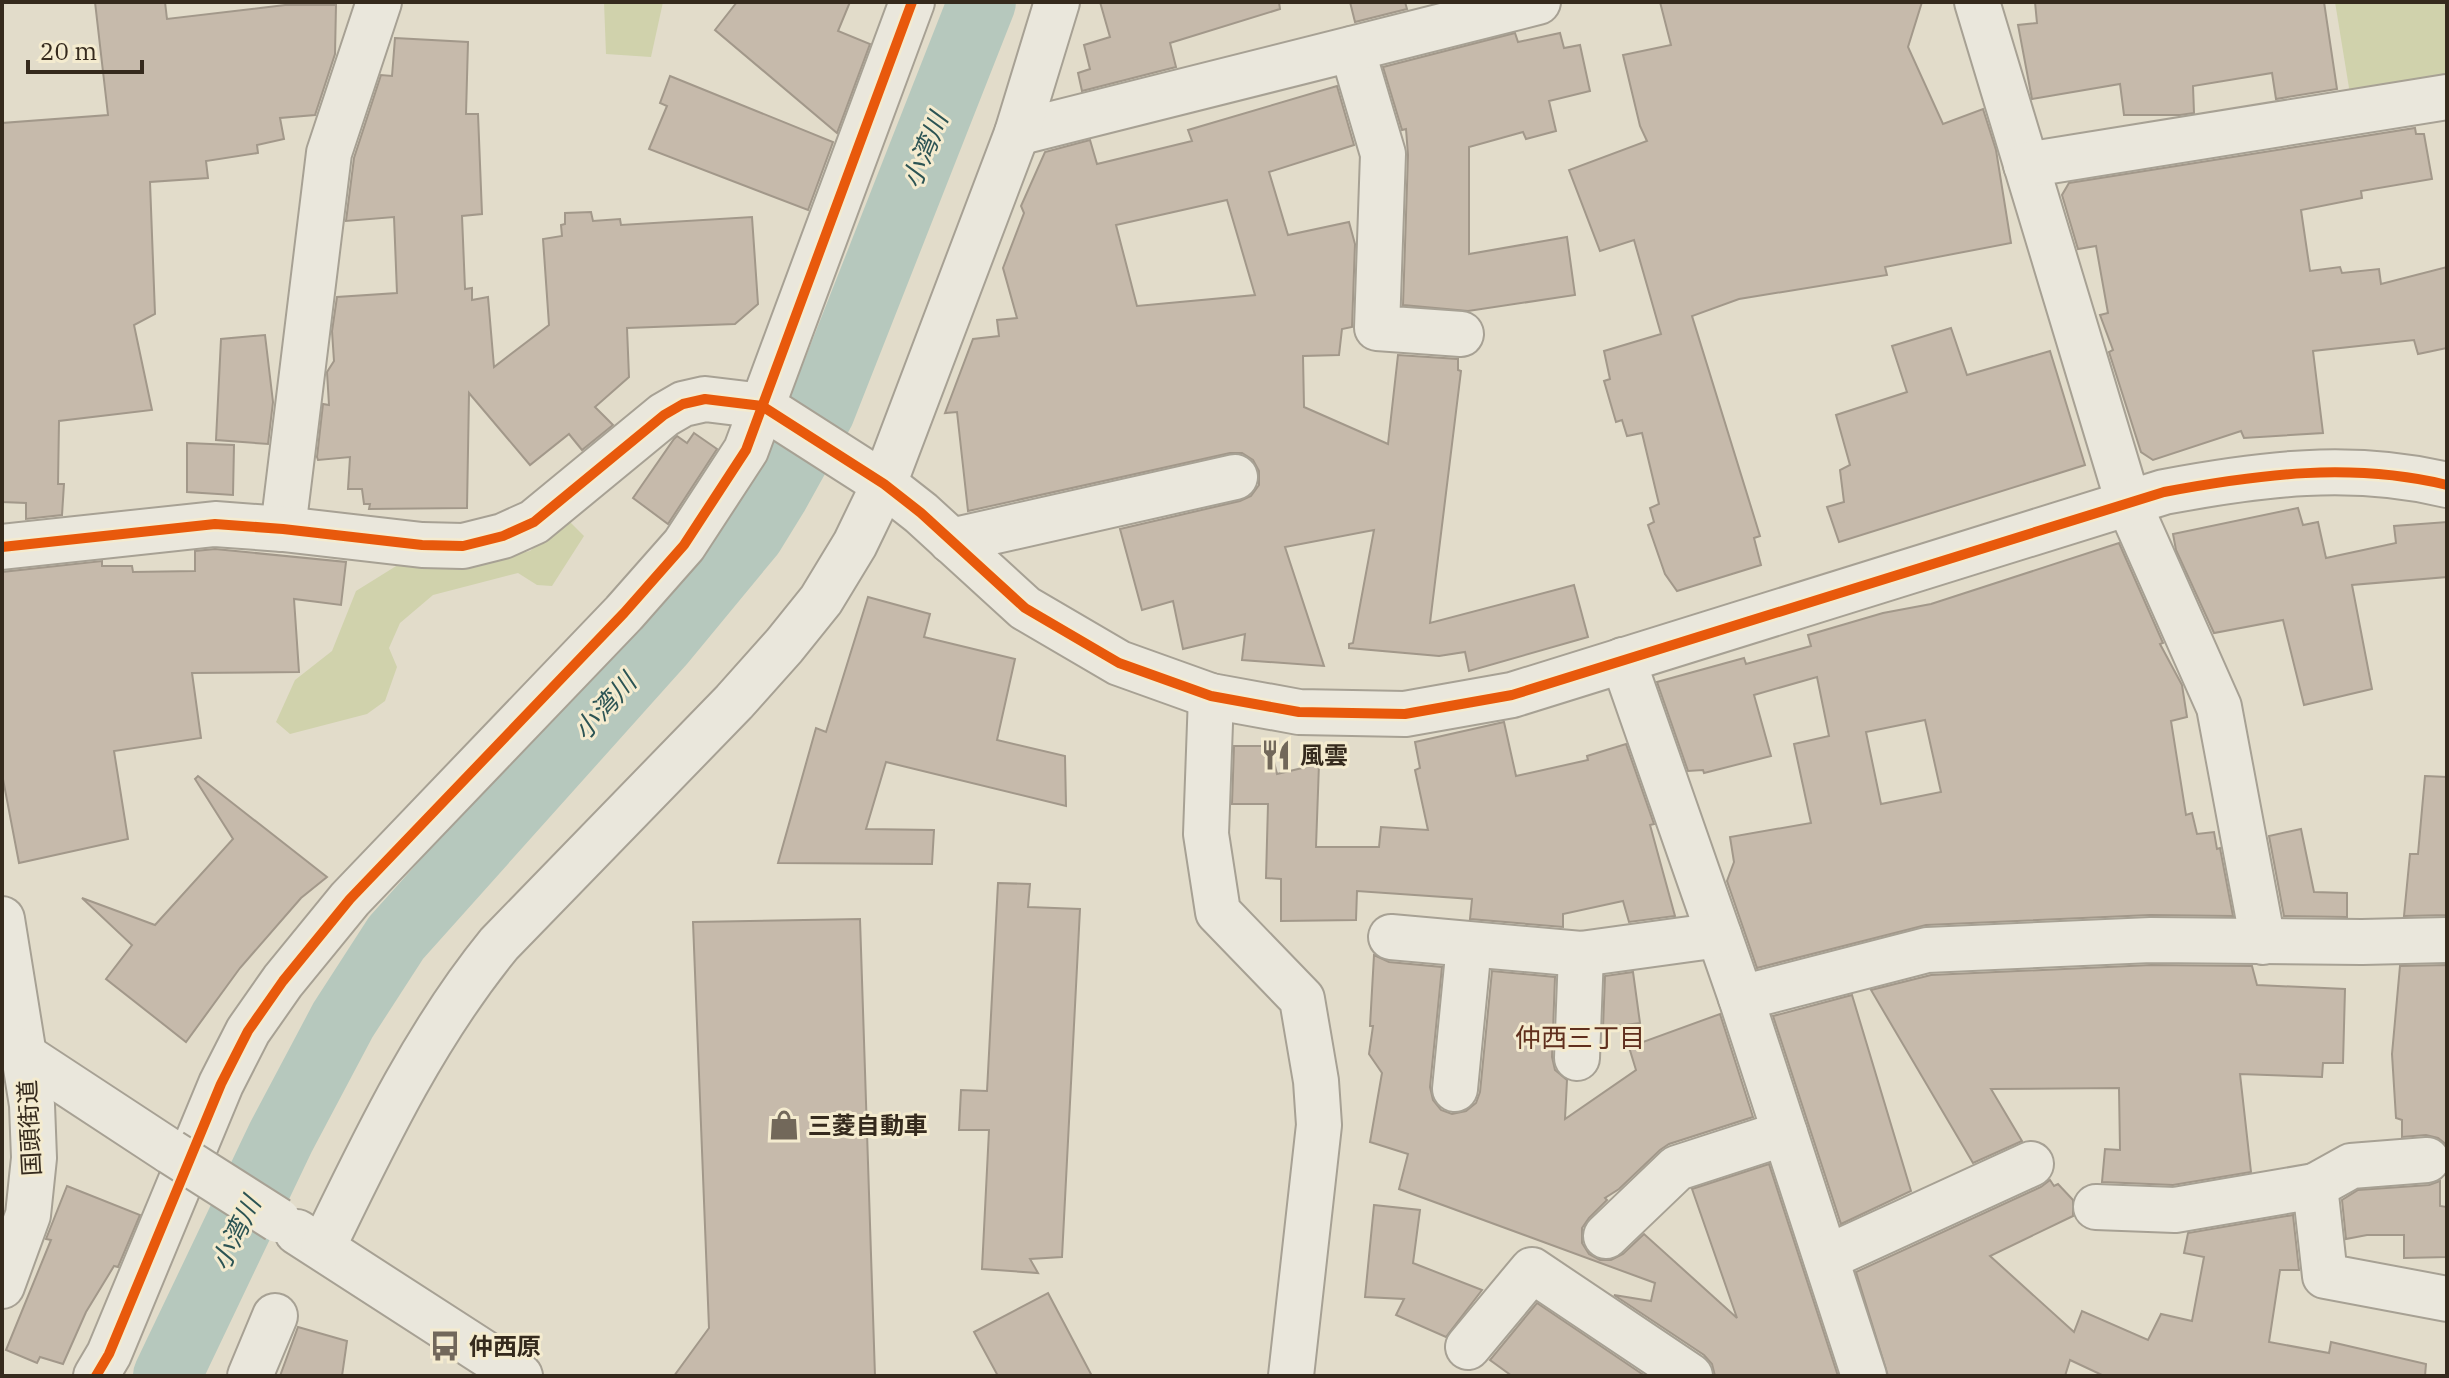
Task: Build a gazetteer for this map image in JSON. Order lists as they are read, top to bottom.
{
  "streets": {
    "street": ["国頭街道"]
  },
  "districts": ["仲西三丁目"],
  "water": ["小湾川"],
  "places": {
    "restaurant": ["風雲"],
    "shop": ["三菱自動車"],
    "bus stop": ["仲西原"]
  },
  "scale_bar": "20 m"
}
